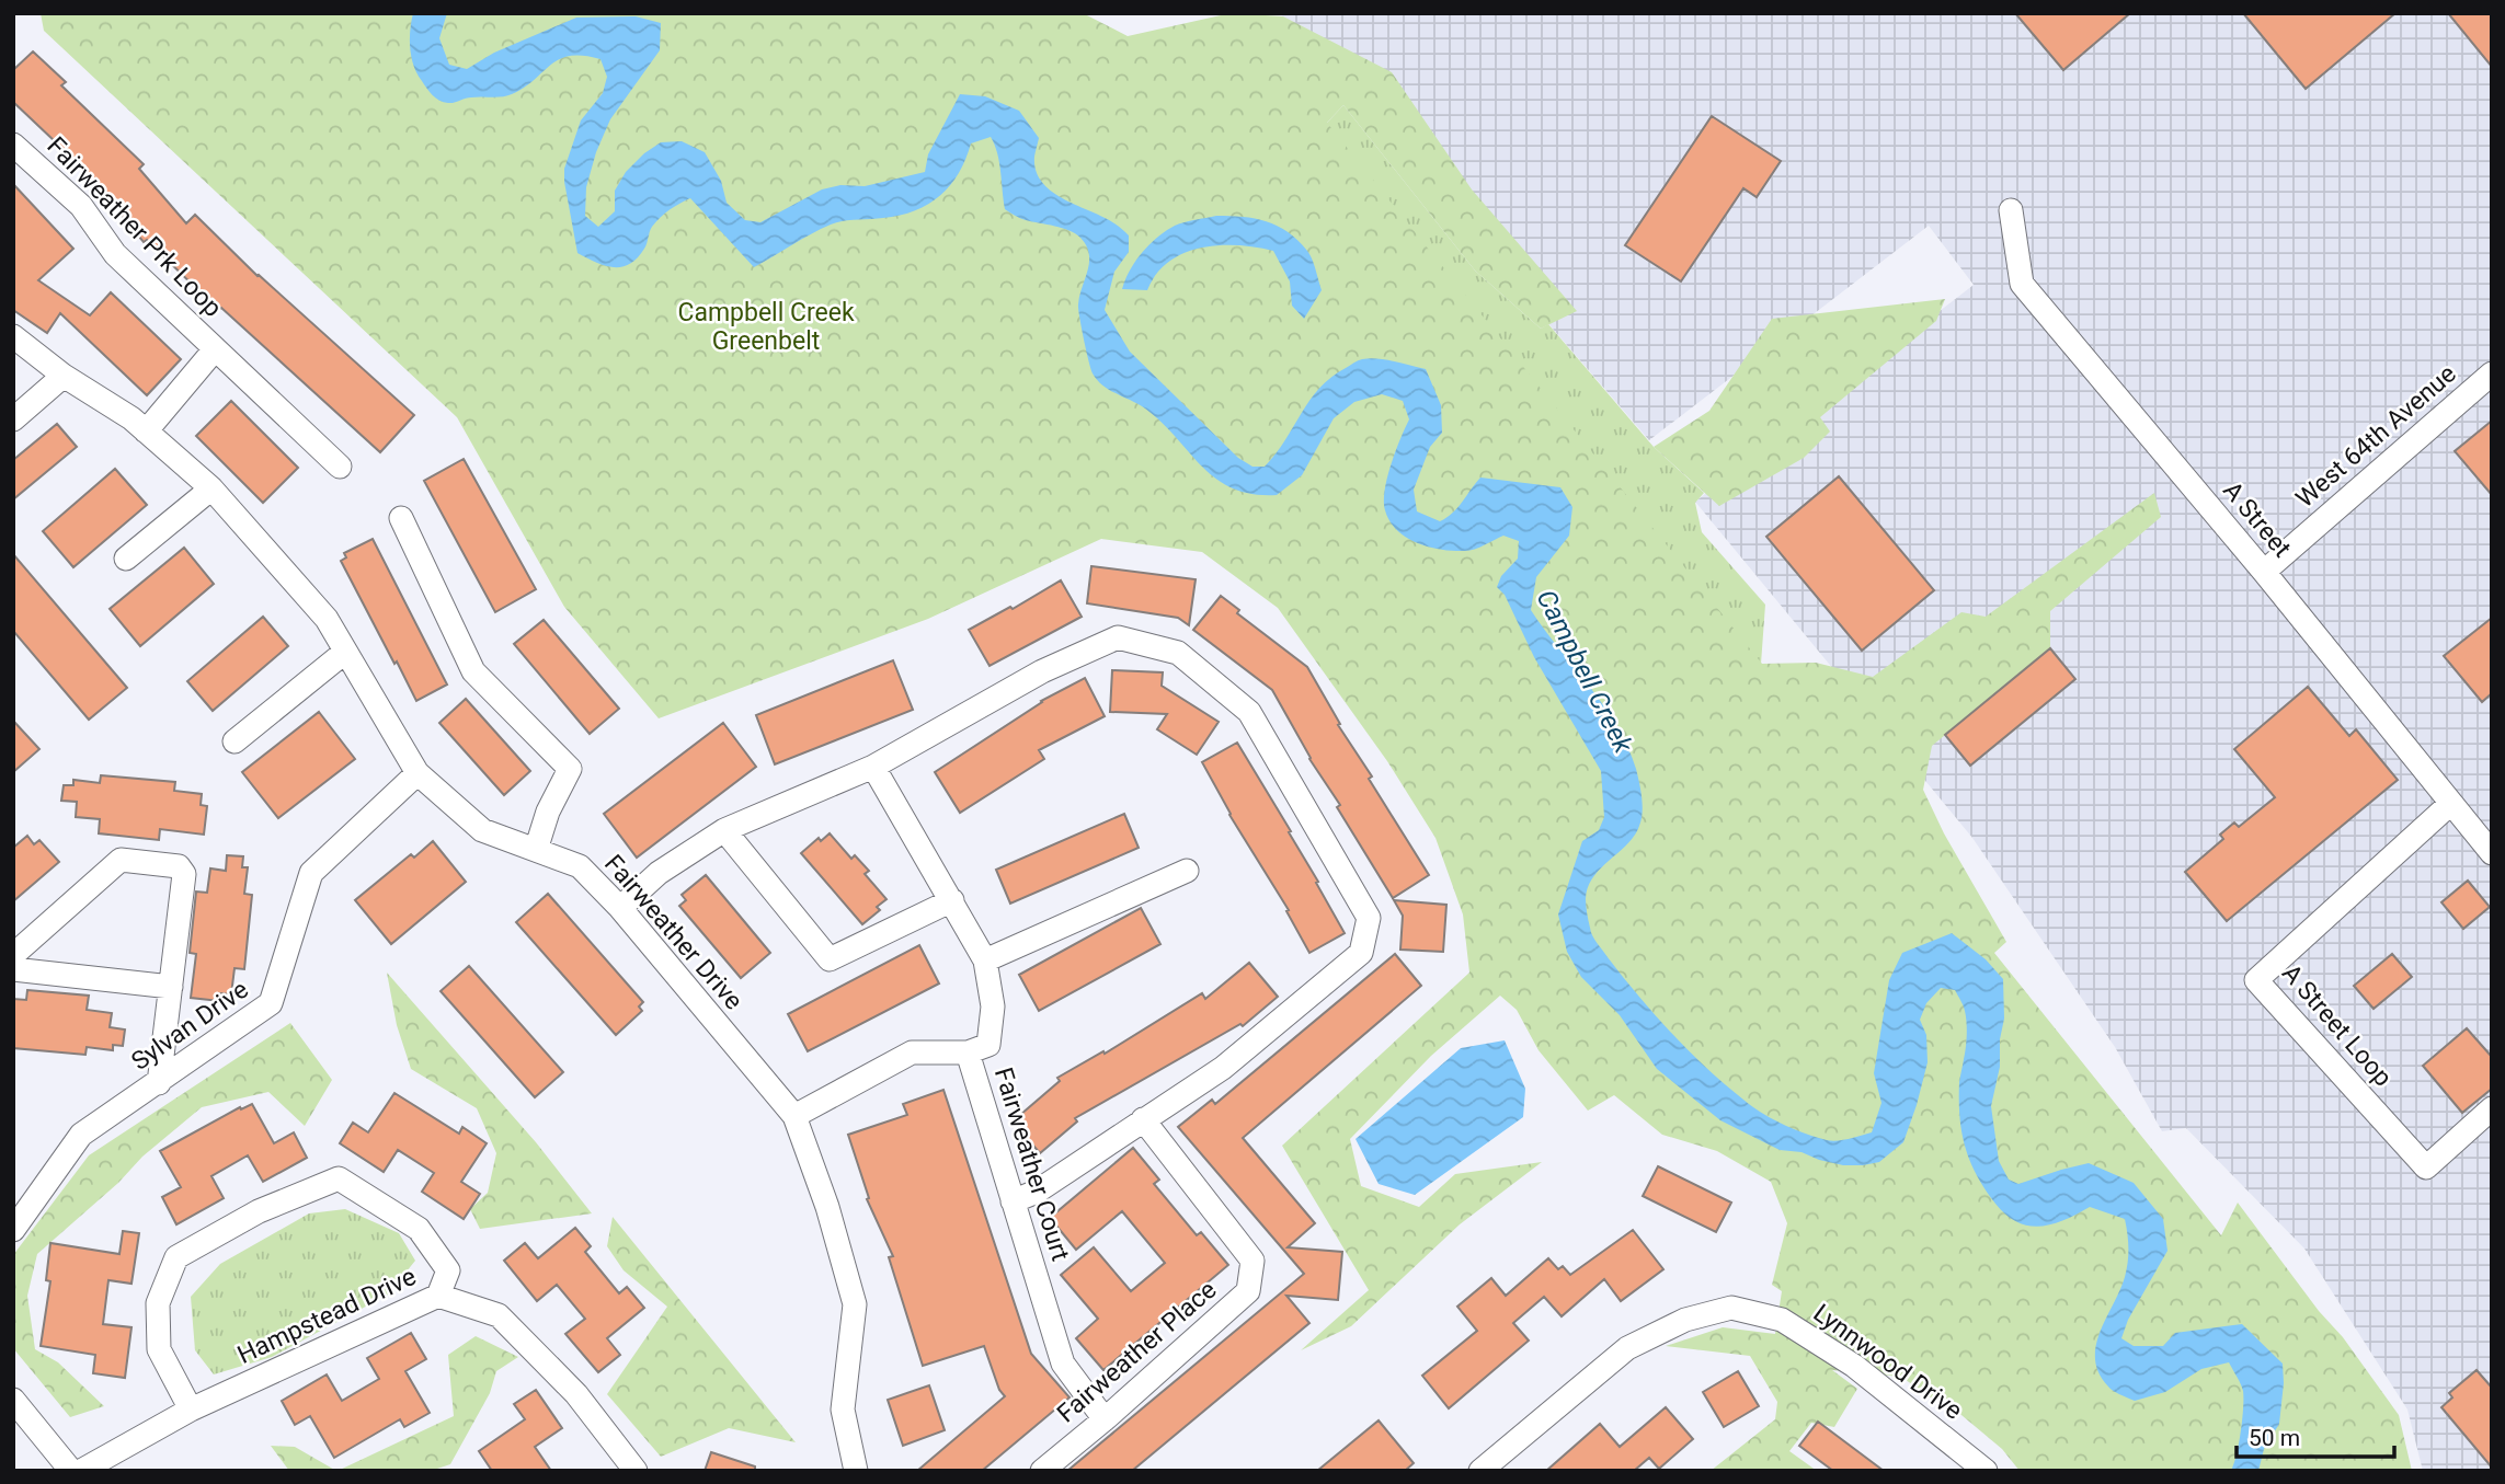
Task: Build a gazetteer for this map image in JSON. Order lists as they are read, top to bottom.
{
  "streets": {
    "street": [
      "Fairweather Prk Loop",
      "West 64th Avenue",
      "A Street",
      "Fairweather Drive",
      "Sylvan Drive",
      "A Street Loop",
      "Fairweather Court",
      "Hampstead Drive",
      "Fairweather Place",
      "Lynnwood Drive"
    ]
  },
  "crossings": [
    ["Fairweather Prk Loop", "Fairweather Drive"],
    ["West 64th Avenue", "A Street"],
    ["A Street", "A Street Loop"],
    ["Fairweather Drive", "Sylvan Drive"],
    ["Fairweather Drive", "Fairweather Court"],
    ["Fairweather Court", "Fairweather Place"]
  ],
  "water": ["Campbell Creek"],
  "parks": ["Campbell Creek Greenbelt"],
  "scale_bar": "50 m"
}
